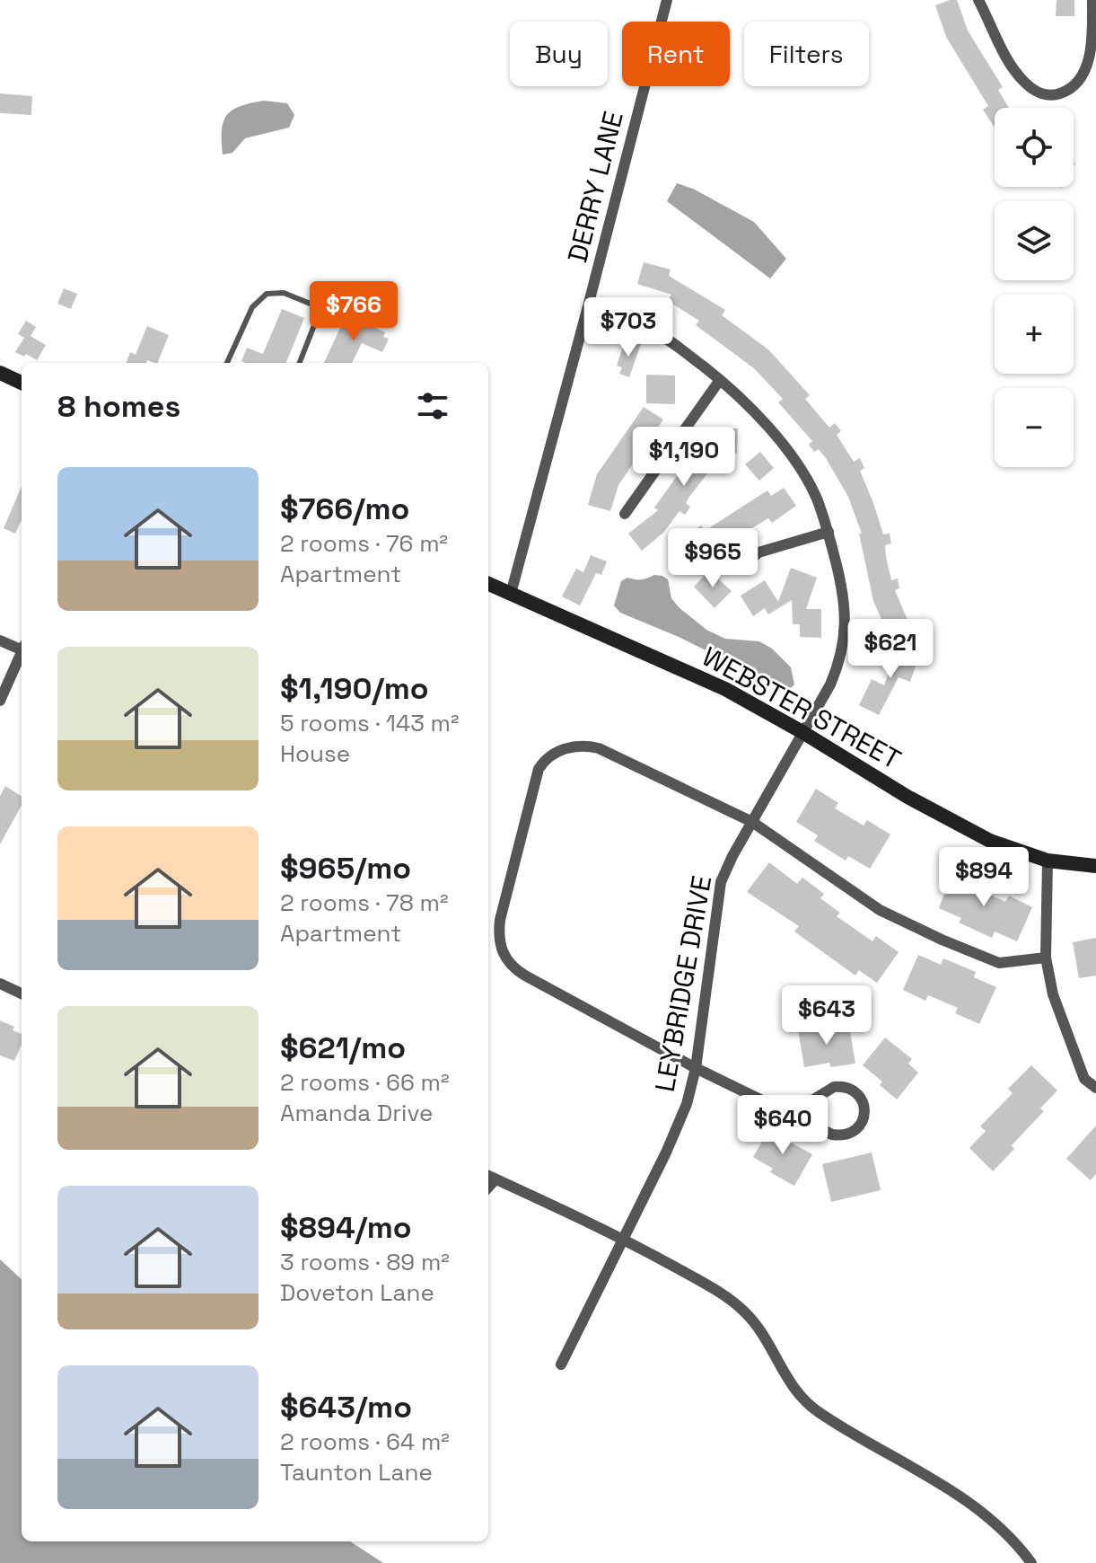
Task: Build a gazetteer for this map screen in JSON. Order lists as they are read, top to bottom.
{
  "streets": {
    "main road": ["WEBSTER STREET"],
    "street": ["DERRY LANE", "LEYBRIDGE DRIVE"]
  },
  "crossings": [
    ["DERRY LANE", "WEBSTER STREET"],
    ["DERRY LANE", "LEYBRIDGE DRIVE"],
    ["WEBSTER STREET", "LEYBRIDGE DRIVE"]
  ],
  "page": {
    "chip": ["Buy", "Rent", "Filters"],
    "map_buttons": ["+", "−"],
    "price": [
      "$766",
      "$703",
      "$1,190",
      "$965",
      "$621",
      "$894",
      "$643",
      "$640"
    ],
    "heading": "8 homes",
    "list": [
      {
        "name": "$766/mo",
        "note": "2 rooms · 76 m² · Apartment"
      },
      {
        "name": "$1,190/mo",
        "note": "5 rooms · 143 m² · House"
      },
      {
        "name": "$965/mo",
        "note": "2 rooms · 78 m² · Apartment"
      },
      {
        "name": "$621/mo",
        "note": "2 rooms · 66 m² · Amanda Drive"
      },
      {
        "name": "$894/mo",
        "note": "3 rooms · 89 m² · Doveton Lane"
      },
      {
        "name": "$643/mo",
        "note": "2 rooms · 64 m² · Taunton Lane"
      }
    ]
  }
}
